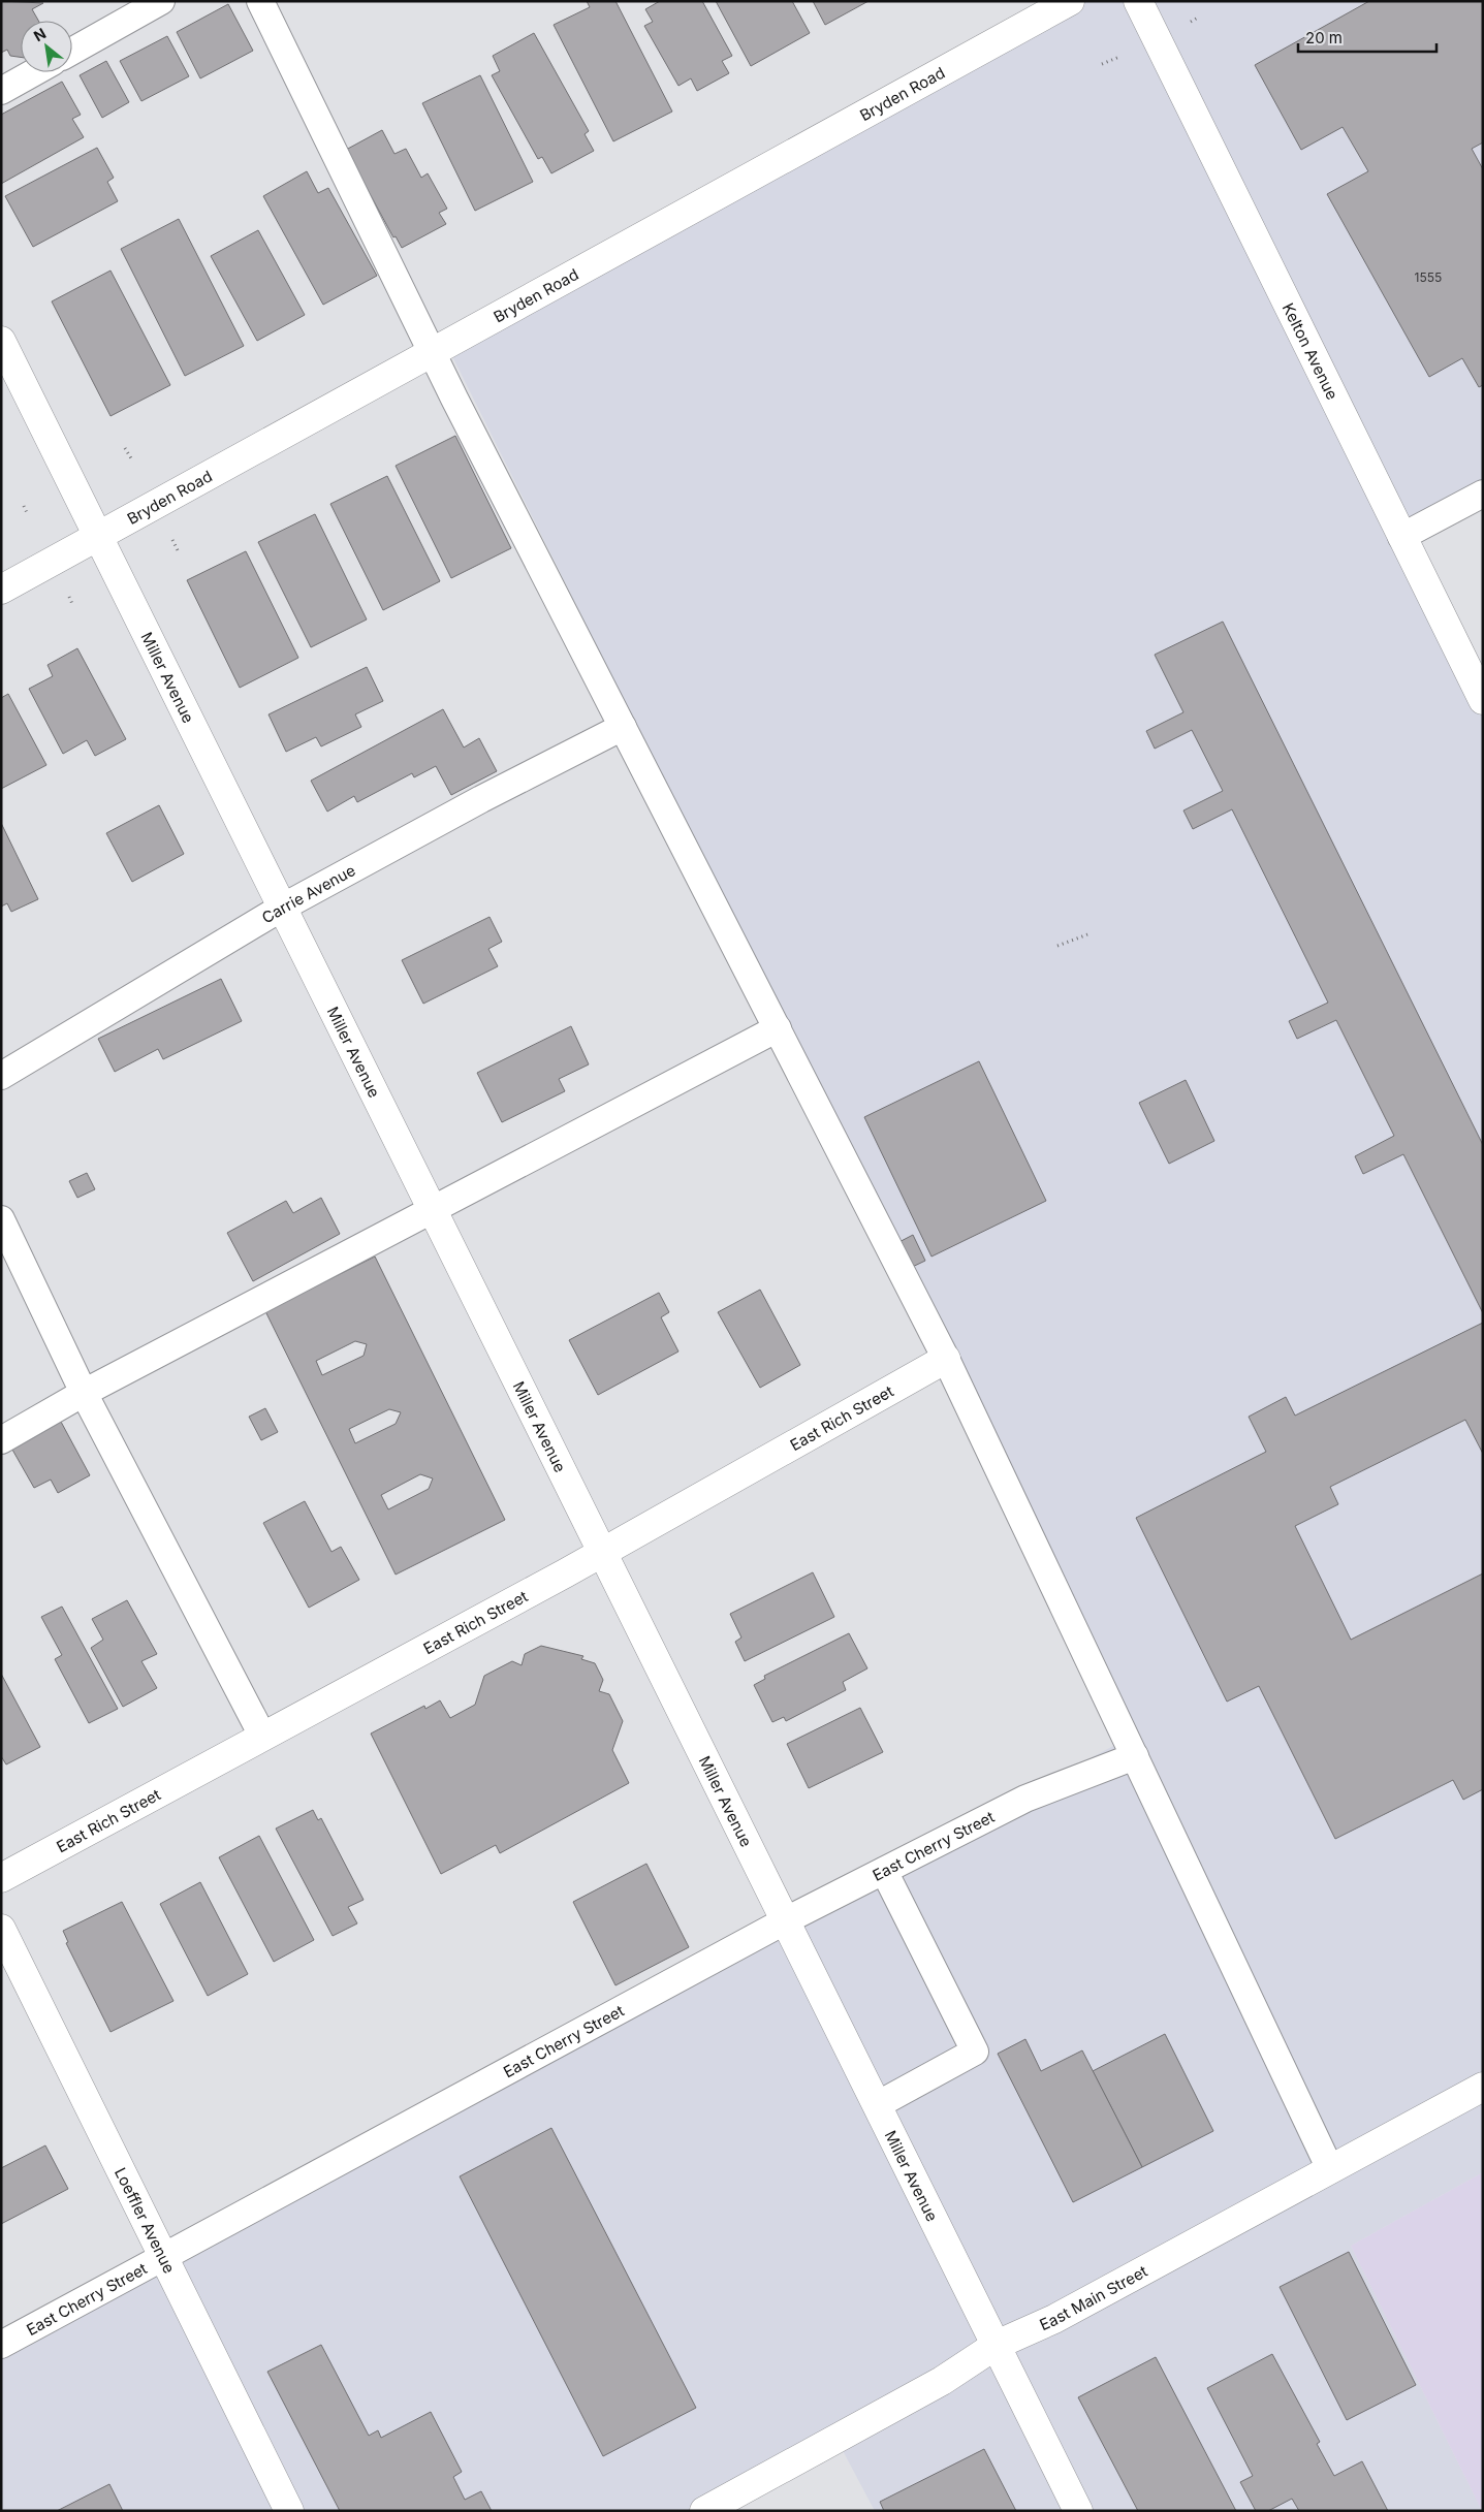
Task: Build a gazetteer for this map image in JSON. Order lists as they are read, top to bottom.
{
  "streets": {
    "street": [
      "Bryden Road",
      "Kelton Avenue",
      "Miller Avenue",
      "East Rich Street",
      "Loeffler Avenue",
      "East Main Street"
    ],
    "lane": ["Carrie Avenue", "East Cherry Street"]
  },
  "crossings": [
    ["Bryden Road", "Miller Avenue"],
    ["Miller Avenue", "Carrie Avenue"],
    ["Miller Avenue", "East Rich Street"],
    ["Miller Avenue", "East Cherry Street"],
    ["Miller Avenue", "East Main Street"],
    ["East Cherry Street", "Loeffler Avenue"]
  ],
  "house_numbers": ["1555"],
  "scale_bar": "20 m",
  "north": "top left"
}
